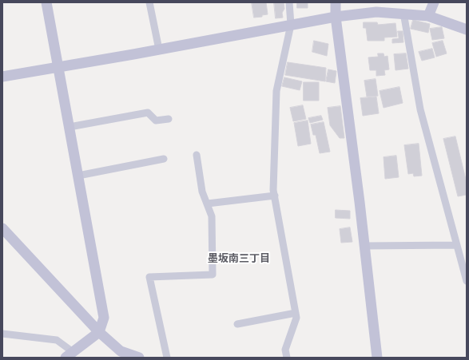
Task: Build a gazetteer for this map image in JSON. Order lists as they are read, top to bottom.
{
  "districts": ["墨坂南三丁目"]
}
